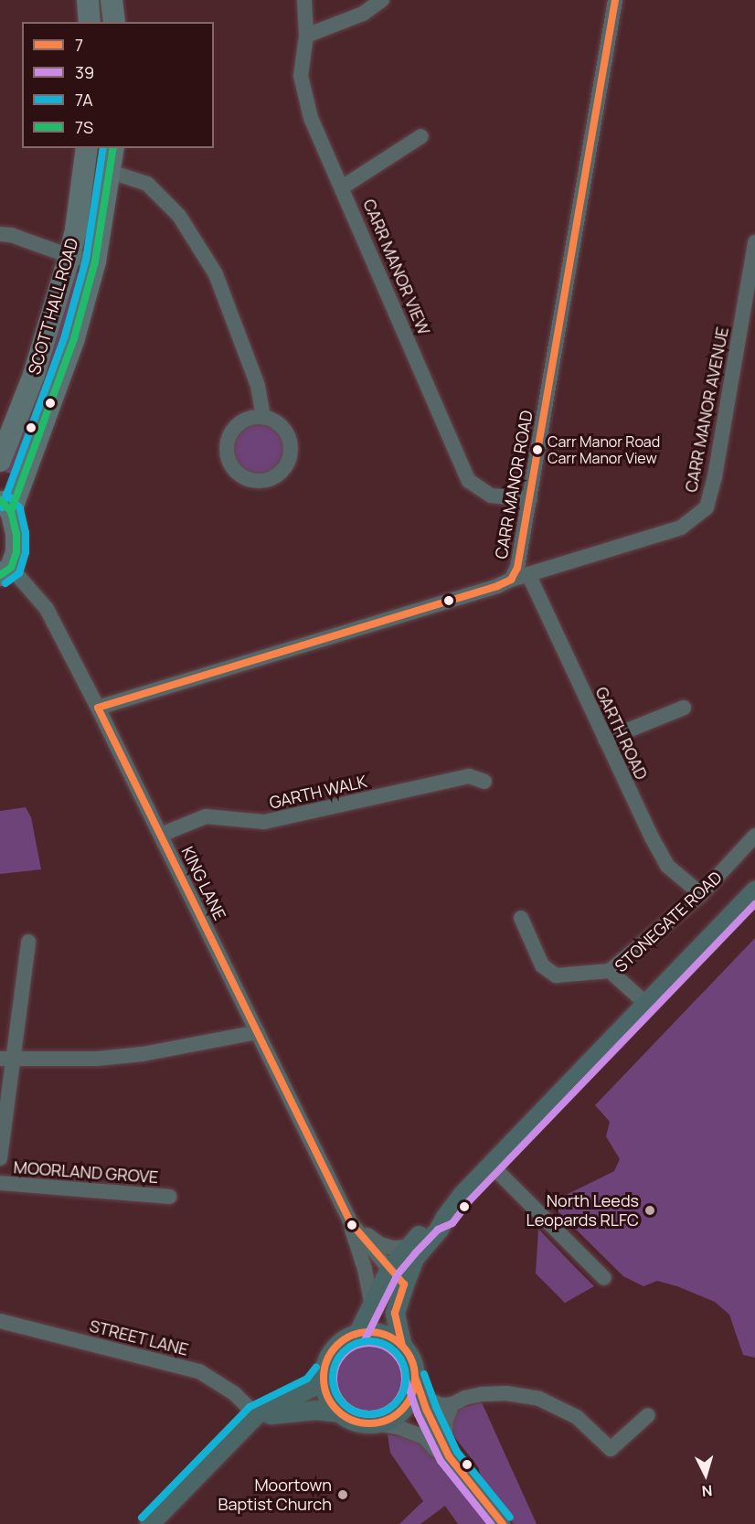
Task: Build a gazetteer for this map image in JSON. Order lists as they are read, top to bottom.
{
  "streets": {
    "highway": ["SCOTT HALL ROAD"],
    "street": [
      "CARR MANOR VIEW",
      "CARR MANOR AVENUE",
      "CARR MANOR ROAD",
      "GARTH ROAD",
      "GARTH WALK",
      "KING LANE",
      "STONEGATE ROAD",
      "MOORLAND GROVE",
      "STREET LANE"
    ]
  },
  "crossings": [
    ["CARR MANOR VIEW", "CARR MANOR ROAD"],
    ["CARR MANOR AVENUE", "CARR MANOR ROAD"],
    ["CARR MANOR AVENUE", "GARTH ROAD"],
    ["CARR MANOR ROAD", "KING LANE"],
    ["GARTH ROAD", "STONEGATE ROAD"],
    ["GARTH WALK", "KING LANE"]
  ],
  "places": ["Carr Manor Road Carr Manor View", "North Leeds Leopards RLFC", "Moortown Baptist Church"],
  "lines": [
    "transit line 7",
    "transit line 7A",
    "transit line 7S",
    "transit line 39"
  ],
  "legend": [
    "7",
    "39",
    "7A",
    "7S"
  ],
  "north": "bottom"
}
